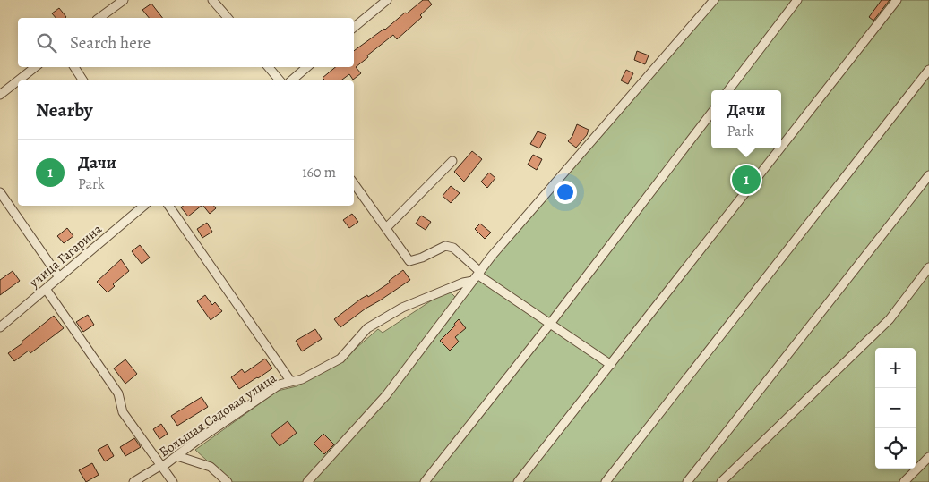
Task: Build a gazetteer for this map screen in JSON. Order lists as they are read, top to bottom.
{
  "streets": {
    "street": ["улица Гагарина", "Большая Садовая улица"]
  },
  "page": {
    "search": "Search here",
    "heading": "Nearby",
    "popup": ["Дачи", "Park"],
    "list": [
      {
        "mark": "1",
        "name": "Дачи",
        "note": "Park",
        "value": "160 m"
      }
    ],
    "pins": "1",
    "map_buttons": ["+", "−"]
  }
}
